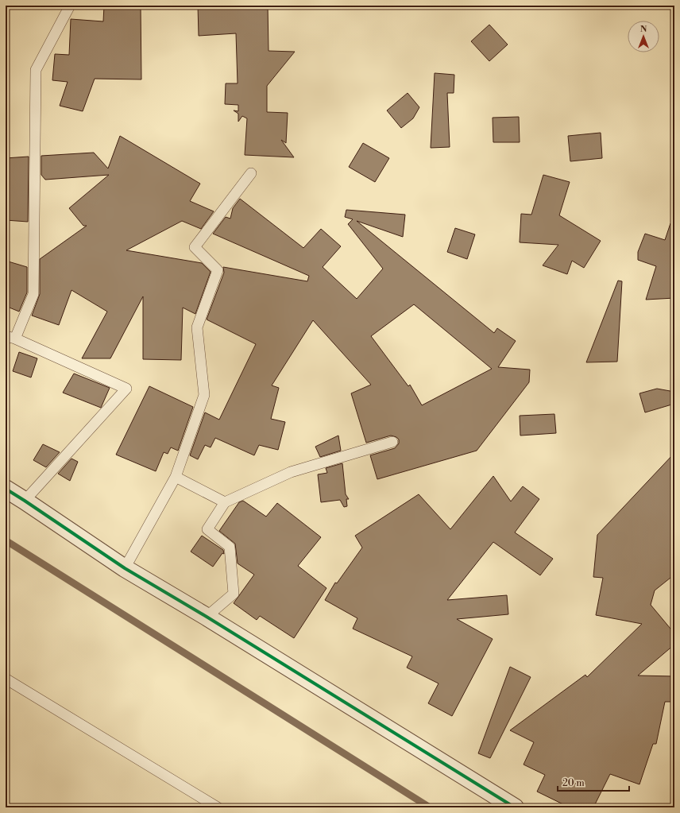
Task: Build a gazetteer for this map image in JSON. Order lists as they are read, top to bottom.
{
  "scale_bar": "20 m",
  "north": "top"
}
